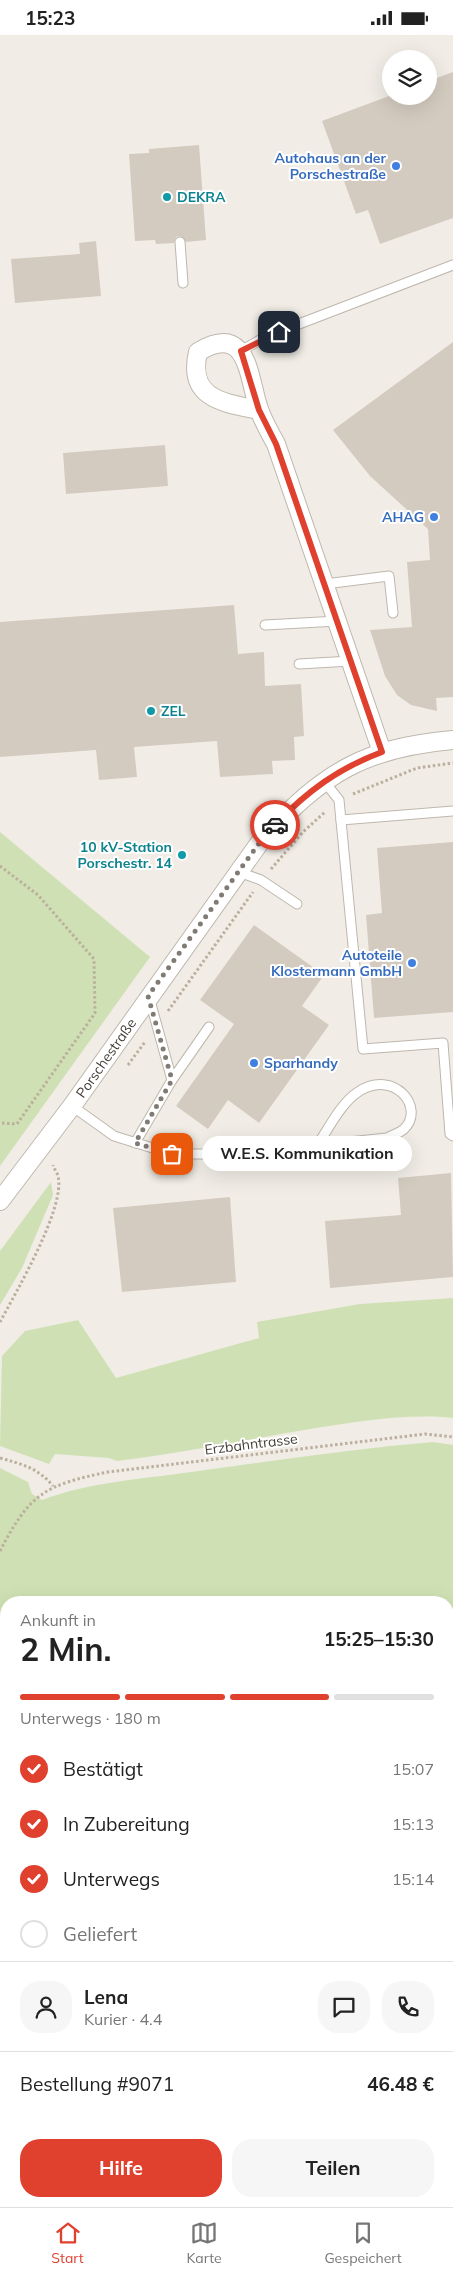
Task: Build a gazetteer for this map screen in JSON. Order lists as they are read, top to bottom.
{
  "streets": {
    "street": ["Porschestraße"],
    "path": ["Erzbahntrasse"]
  },
  "places": [
    "Autohaus an der Porschestraße",
    "DEKRA",
    "AHAG",
    "ZEL",
    "10 kV-Station Porschestr. 14",
    "Autoteile Klostermann GmbH",
    "Sparhandy",
    "W.E.S. Kommunikation"
  ],
  "page": {
    "status": "15:23",
    "bubble": "W.E.S. Kommunikation",
    "heading": ["2 Min.", "Ankunft in", "15:25–15:30"],
    "panel": [
      "Lena",
      "Kurier · 4.4",
      "Bestellung #9071",
      "46.48 €"
    ],
    "bar": "Unterwegs · 180 m",
    "list": [
      ["Bestätigt", "15:07"],
      ["In Zubereitung", "15:13"],
      ["Unterwegs", "15:14"],
      "Geliefert"
    ],
    "buttons": ["Hilfe", "Teilen"],
    "tabs": ["Start", "Karte", "Gespeichert"]
  }
}
